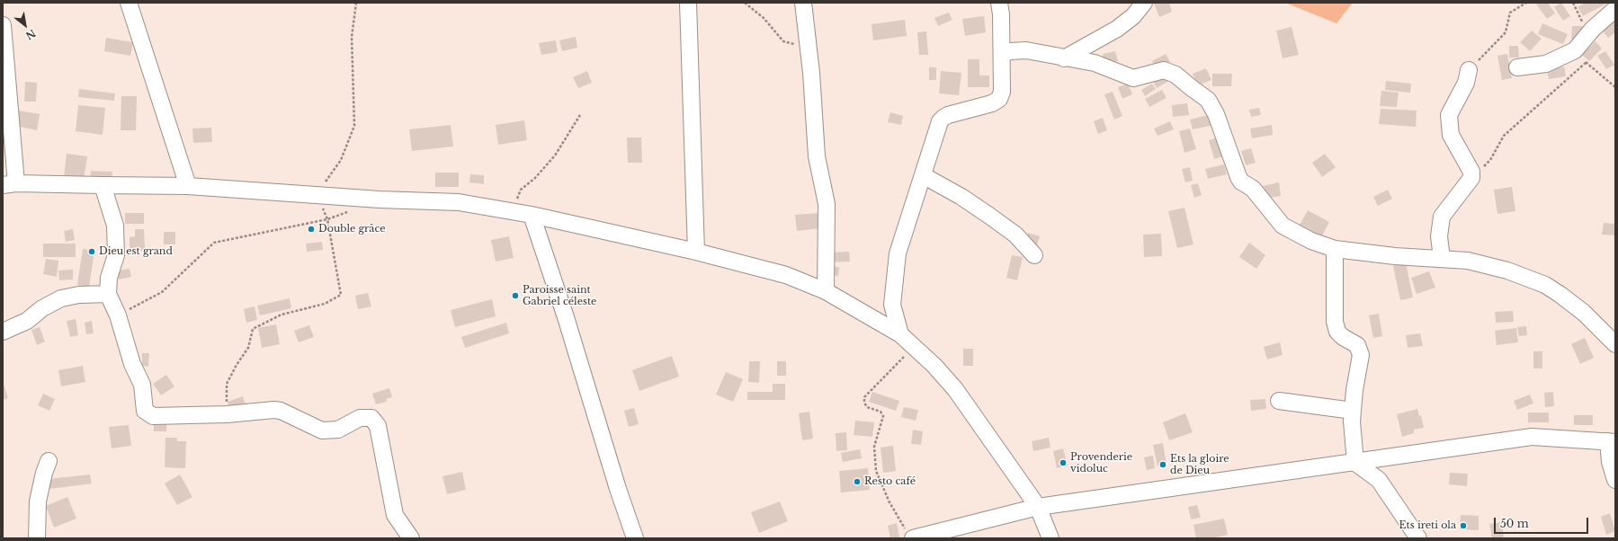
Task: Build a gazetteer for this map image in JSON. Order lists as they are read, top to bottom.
{
  "places": [
    "Double grâce",
    "Dieu est grand",
    "Paroisse saint Gabriel céleste",
    "Provenderie vidoluc",
    "Ets la gloire de Dieu",
    "Resto café",
    "Ets ireti ola"
  ],
  "scale_bar": "50 m",
  "north": "bottom right"
}
